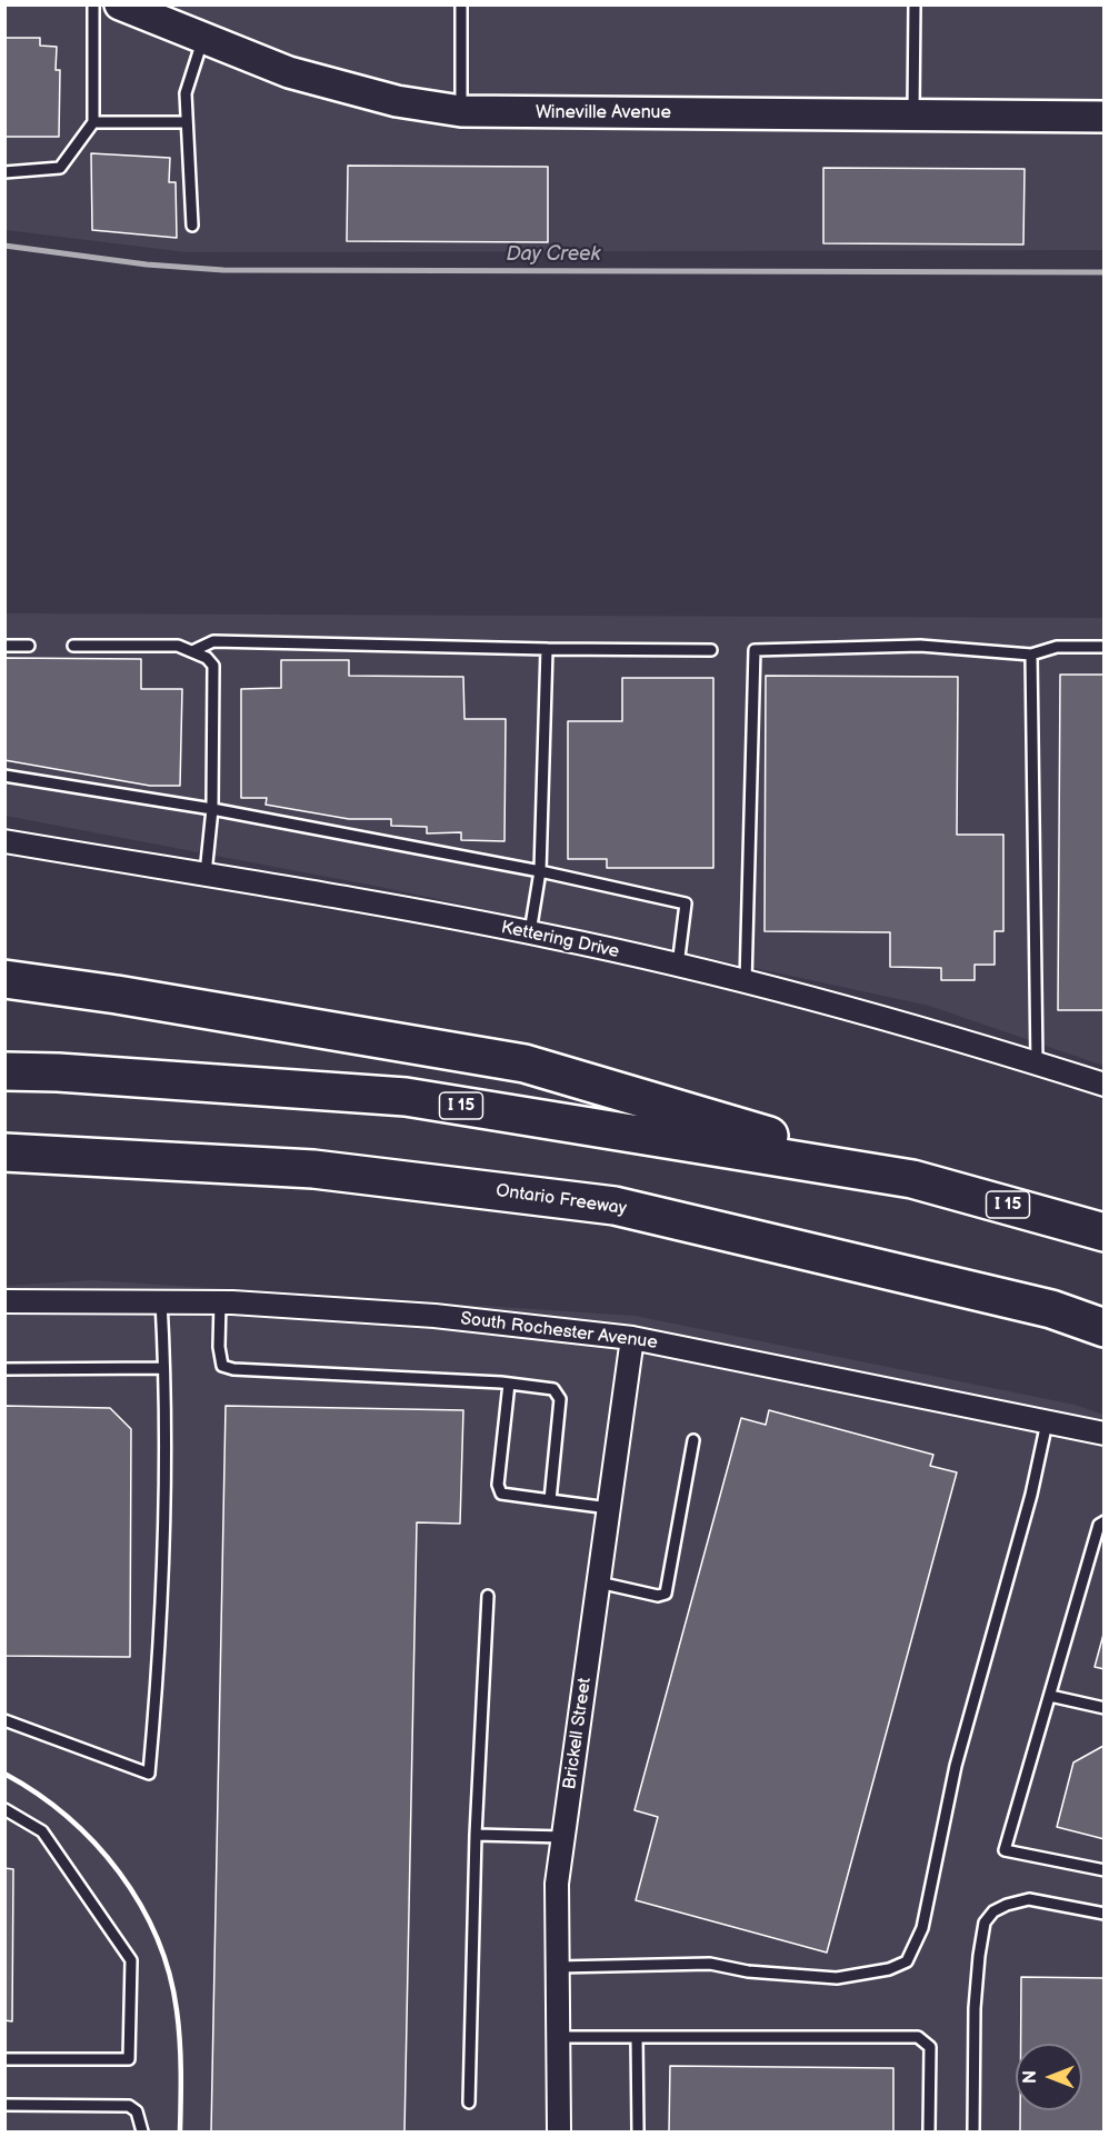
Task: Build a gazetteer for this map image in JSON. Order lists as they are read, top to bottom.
{
  "streets": {
    "highway": ["I 15", "Ontario Freeway"],
    "street": [
      "Wineville Avenue",
      "Kettering Drive",
      "South Rochester Avenue",
      "Brickell Street"
    ]
  },
  "crossings": [
    ["South Rochester Avenue", "Brickell Street"]
  ],
  "water": ["Day Creek"],
  "north": "left"
}
